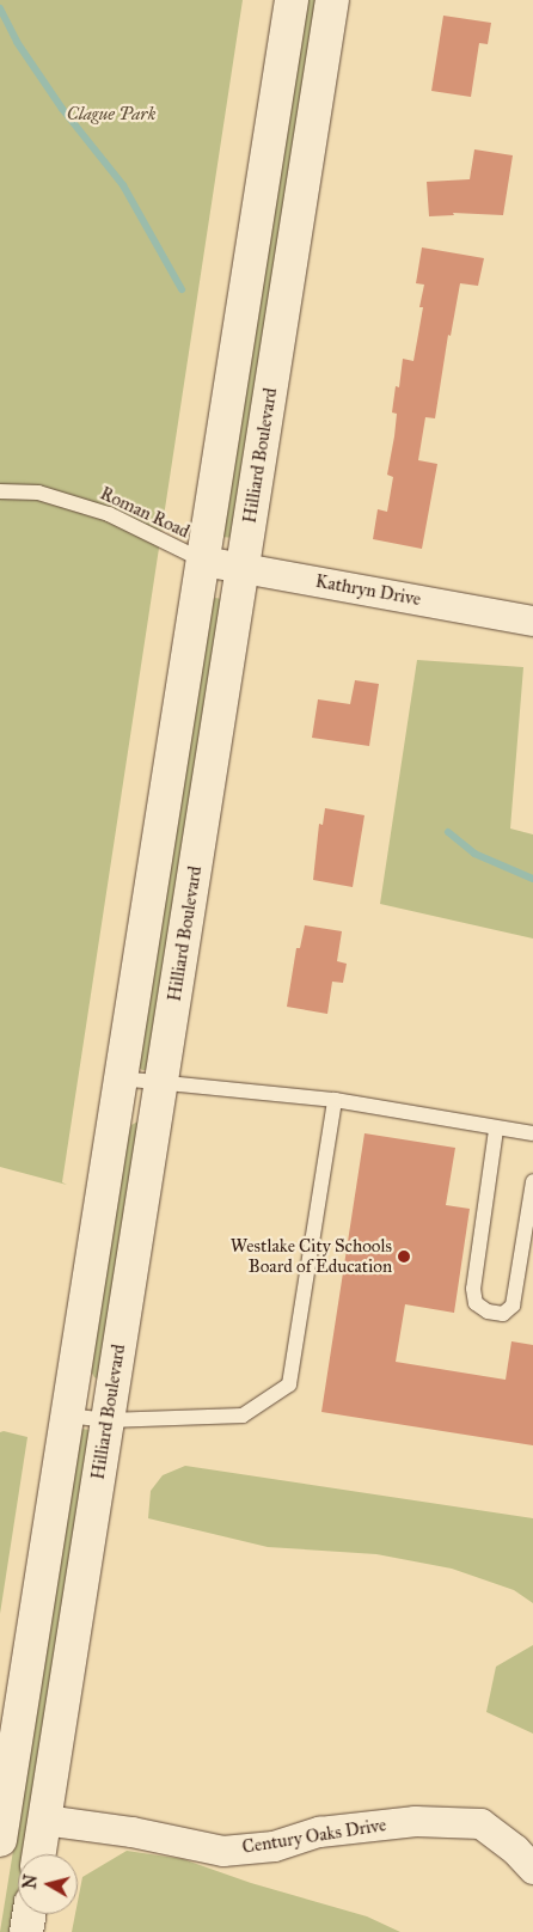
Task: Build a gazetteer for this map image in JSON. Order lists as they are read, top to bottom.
{
  "streets": {
    "main road": ["Hilliard Boulevard"],
    "street": ["Kathryn Drive", "Century Oaks Drive"],
    "lane": ["Roman Road"]
  },
  "crossings": [
    ["Hilliard Boulevard", "Kathryn Drive"],
    ["Hilliard Boulevard", "Century Oaks Drive"],
    ["Roman Road", "Kathryn Drive"]
  ],
  "parks": ["Clague Park"],
  "places": ["Westlake City Schools Board of Education"],
  "north": "left"
}
